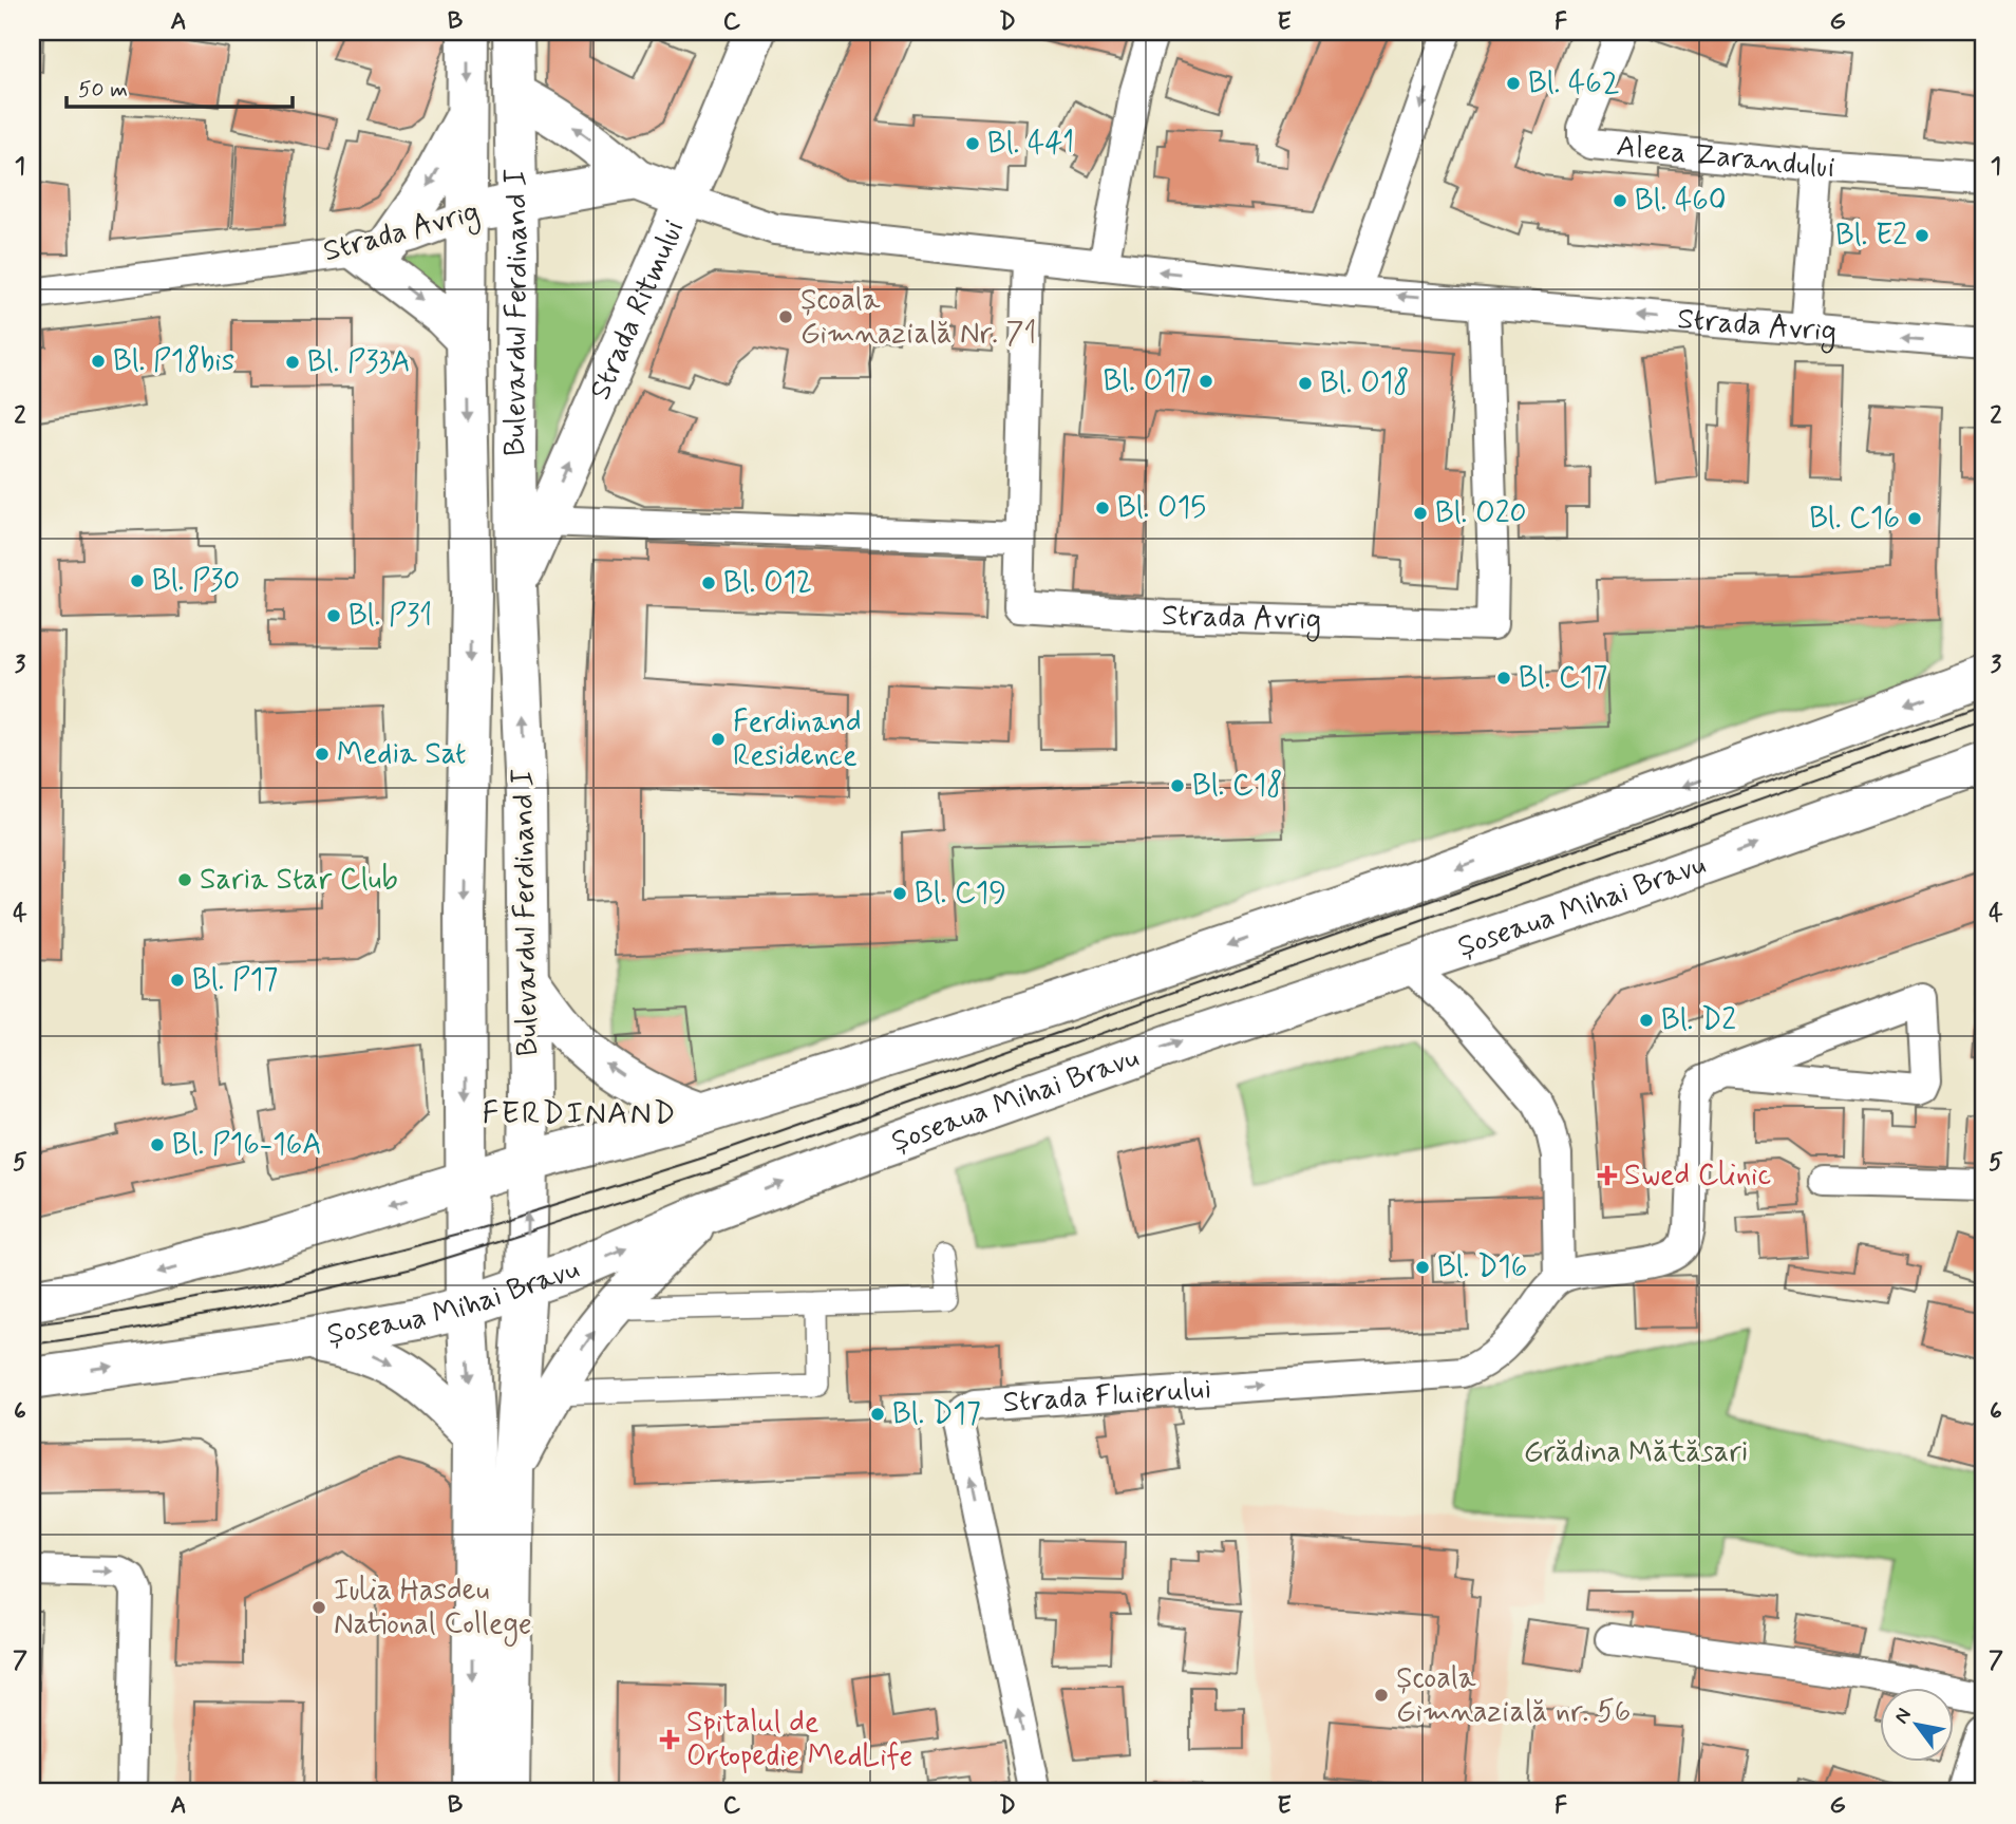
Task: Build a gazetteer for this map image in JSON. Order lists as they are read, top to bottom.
{
  "streets": {
    "main road": [
      "Strada Avrig",
      "Strada Ritmului",
      "Bulevardul Ferdinand I",
      "Șoseaua Mihai Bravu"
    ],
    "street": ["Aleea Zarandului", "Strada Fluierului"]
  },
  "crossings": [
    ["Strada Avrig", "Strada Ritmului"],
    ["Strada Avrig", "Bulevardul Ferdinand I"],
    ["Strada Ritmului", "Bulevardul Ferdinand I"],
    ["Bulevardul Ferdinand I", "Șoseaua Mihai Bravu"]
  ],
  "districts": ["FERDINAND"],
  "parks": ["Grădina Mătăsari"],
  "places": {
    "other": [
      "Bl. 462",
      "Bl. 441",
      "Bl. 460",
      "Bl. E2",
      "Școala Gimnazială Nr. 71",
      "Bl. P18bis",
      "Bl. P33A",
      "Bl. O17",
      "Bl. O18",
      "Bl. O15",
      "Bl. O20",
      "Bl. C16",
      "Bl. P30",
      "Bl. O12",
      "Bl. P31",
      "Bl. C17",
      "Ferdinand Residence",
      "Media Sat",
      "Bl. C18",
      "Saria Star Club",
      "Bl. C19",
      "Bl. P17",
      "Bl. D2",
      "Bl. P16-16A",
      "Bl. D16",
      "Bl. D17",
      "Iulia Hasdeu National College",
      "Școala Gimnazială nr. 56"
    ],
    "health": ["Swed Clinic", "Spitalul de Ortopedie MedLife"]
  },
  "scale_bar": "50 m",
  "north": "top left",
  "grid": {
    "columns": [
      "A",
      "B",
      "C",
      "D",
      "E",
      "F",
      "G"
    ],
    "rows": [
      "1",
      "2",
      "3",
      "4",
      "5",
      "6",
      "7"
    ]
  }
}
